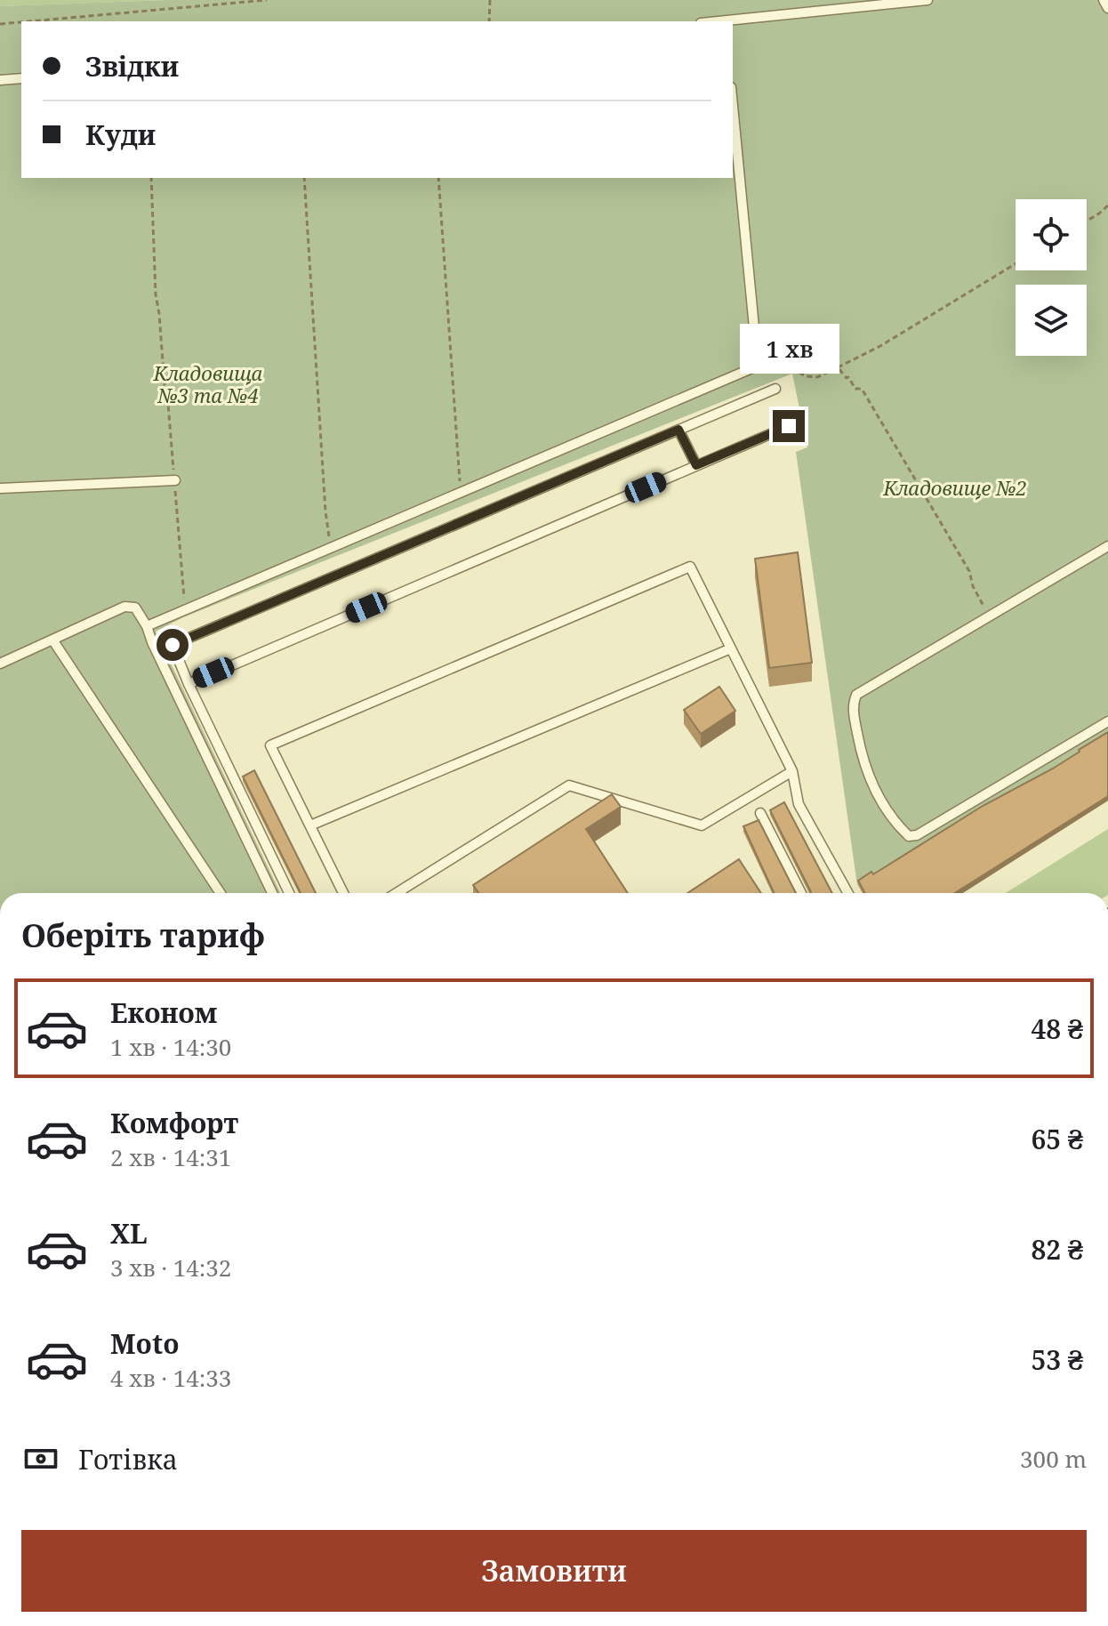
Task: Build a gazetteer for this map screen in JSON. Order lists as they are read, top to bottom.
{
  "parks": ["Кладовища №3 та №4", "Кладовище №2"],
  "page": {
    "banner": ["Звідки", "Куди"],
    "bubble": "1 хв",
    "heading": "Оберіть тариф",
    "list": [
      {
        "name": "Економ",
        "note": "1 хв · 14:30",
        "value": "48 ₴"
      },
      {
        "name": "Комфорт",
        "note": "2 хв · 14:31",
        "value": "65 ₴"
      },
      {
        "name": "XL",
        "note": "3 хв · 14:32",
        "value": "82 ₴"
      },
      {
        "name": "Moto",
        "note": "4 хв · 14:33",
        "value": "53 ₴"
      }
    ],
    "pay": ["Готівка", "300 m"],
    "buttons": "Замовити"
  }
}
